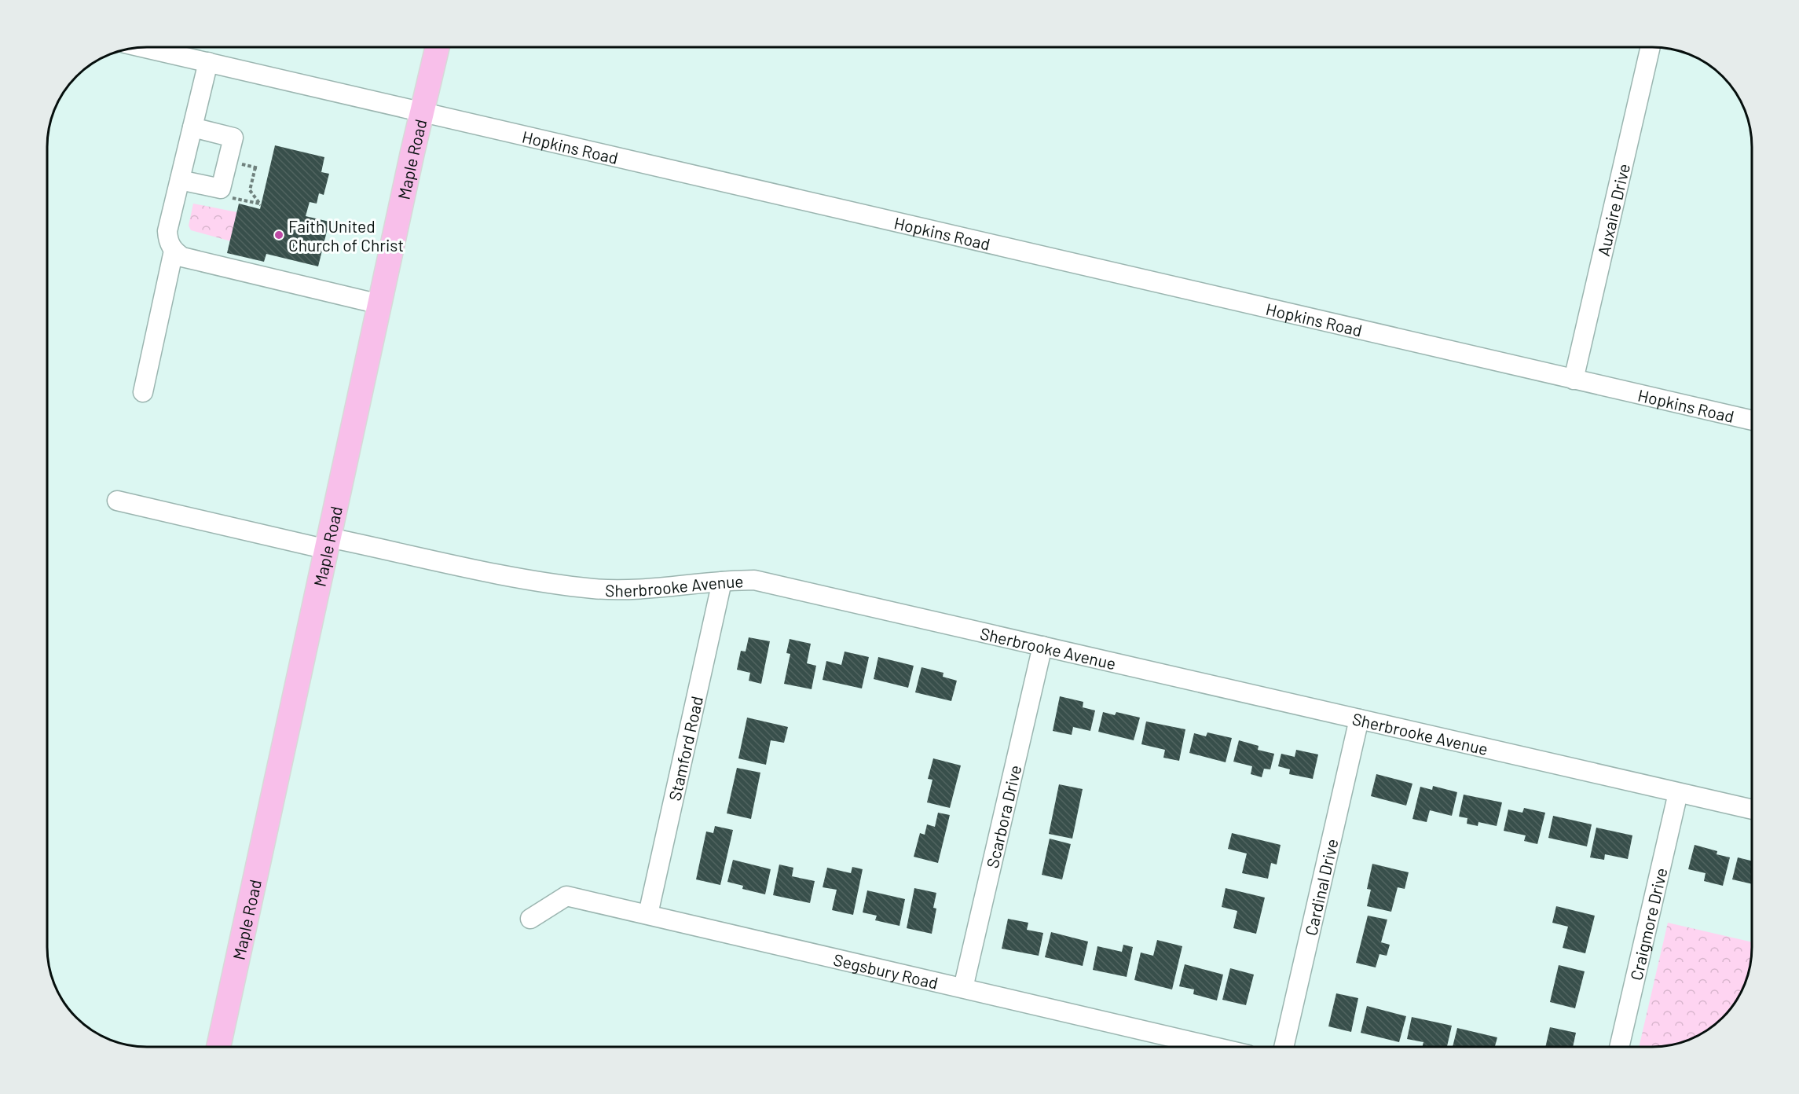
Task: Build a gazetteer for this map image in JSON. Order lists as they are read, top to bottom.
{
  "streets": {
    "main road": ["Maple Road"],
    "street": [
      "Hopkins Road",
      "Auxaire Drive",
      "Sherbrooke Avenue",
      "Stamford Road",
      "Scarbora Drive",
      "Cardinal Drive",
      "Craigmore Drive",
      "Segsbury Road"
    ]
  },
  "crossings": [
    ["Hopkins Road", "Maple Road"],
    ["Hopkins Road", "Auxaire Drive"],
    ["Maple Road", "Sherbrooke Avenue"],
    ["Sherbrooke Avenue", "Stamford Road"],
    ["Sherbrooke Avenue", "Scarbora Drive"],
    ["Sherbrooke Avenue", "Cardinal Drive"],
    ["Sherbrooke Avenue", "Craigmore Drive"],
    ["Stamford Road", "Segsbury Road"],
    ["Scarbora Drive", "Segsbury Road"]
  ],
  "places": ["Faith United Church of Christ"]
}
